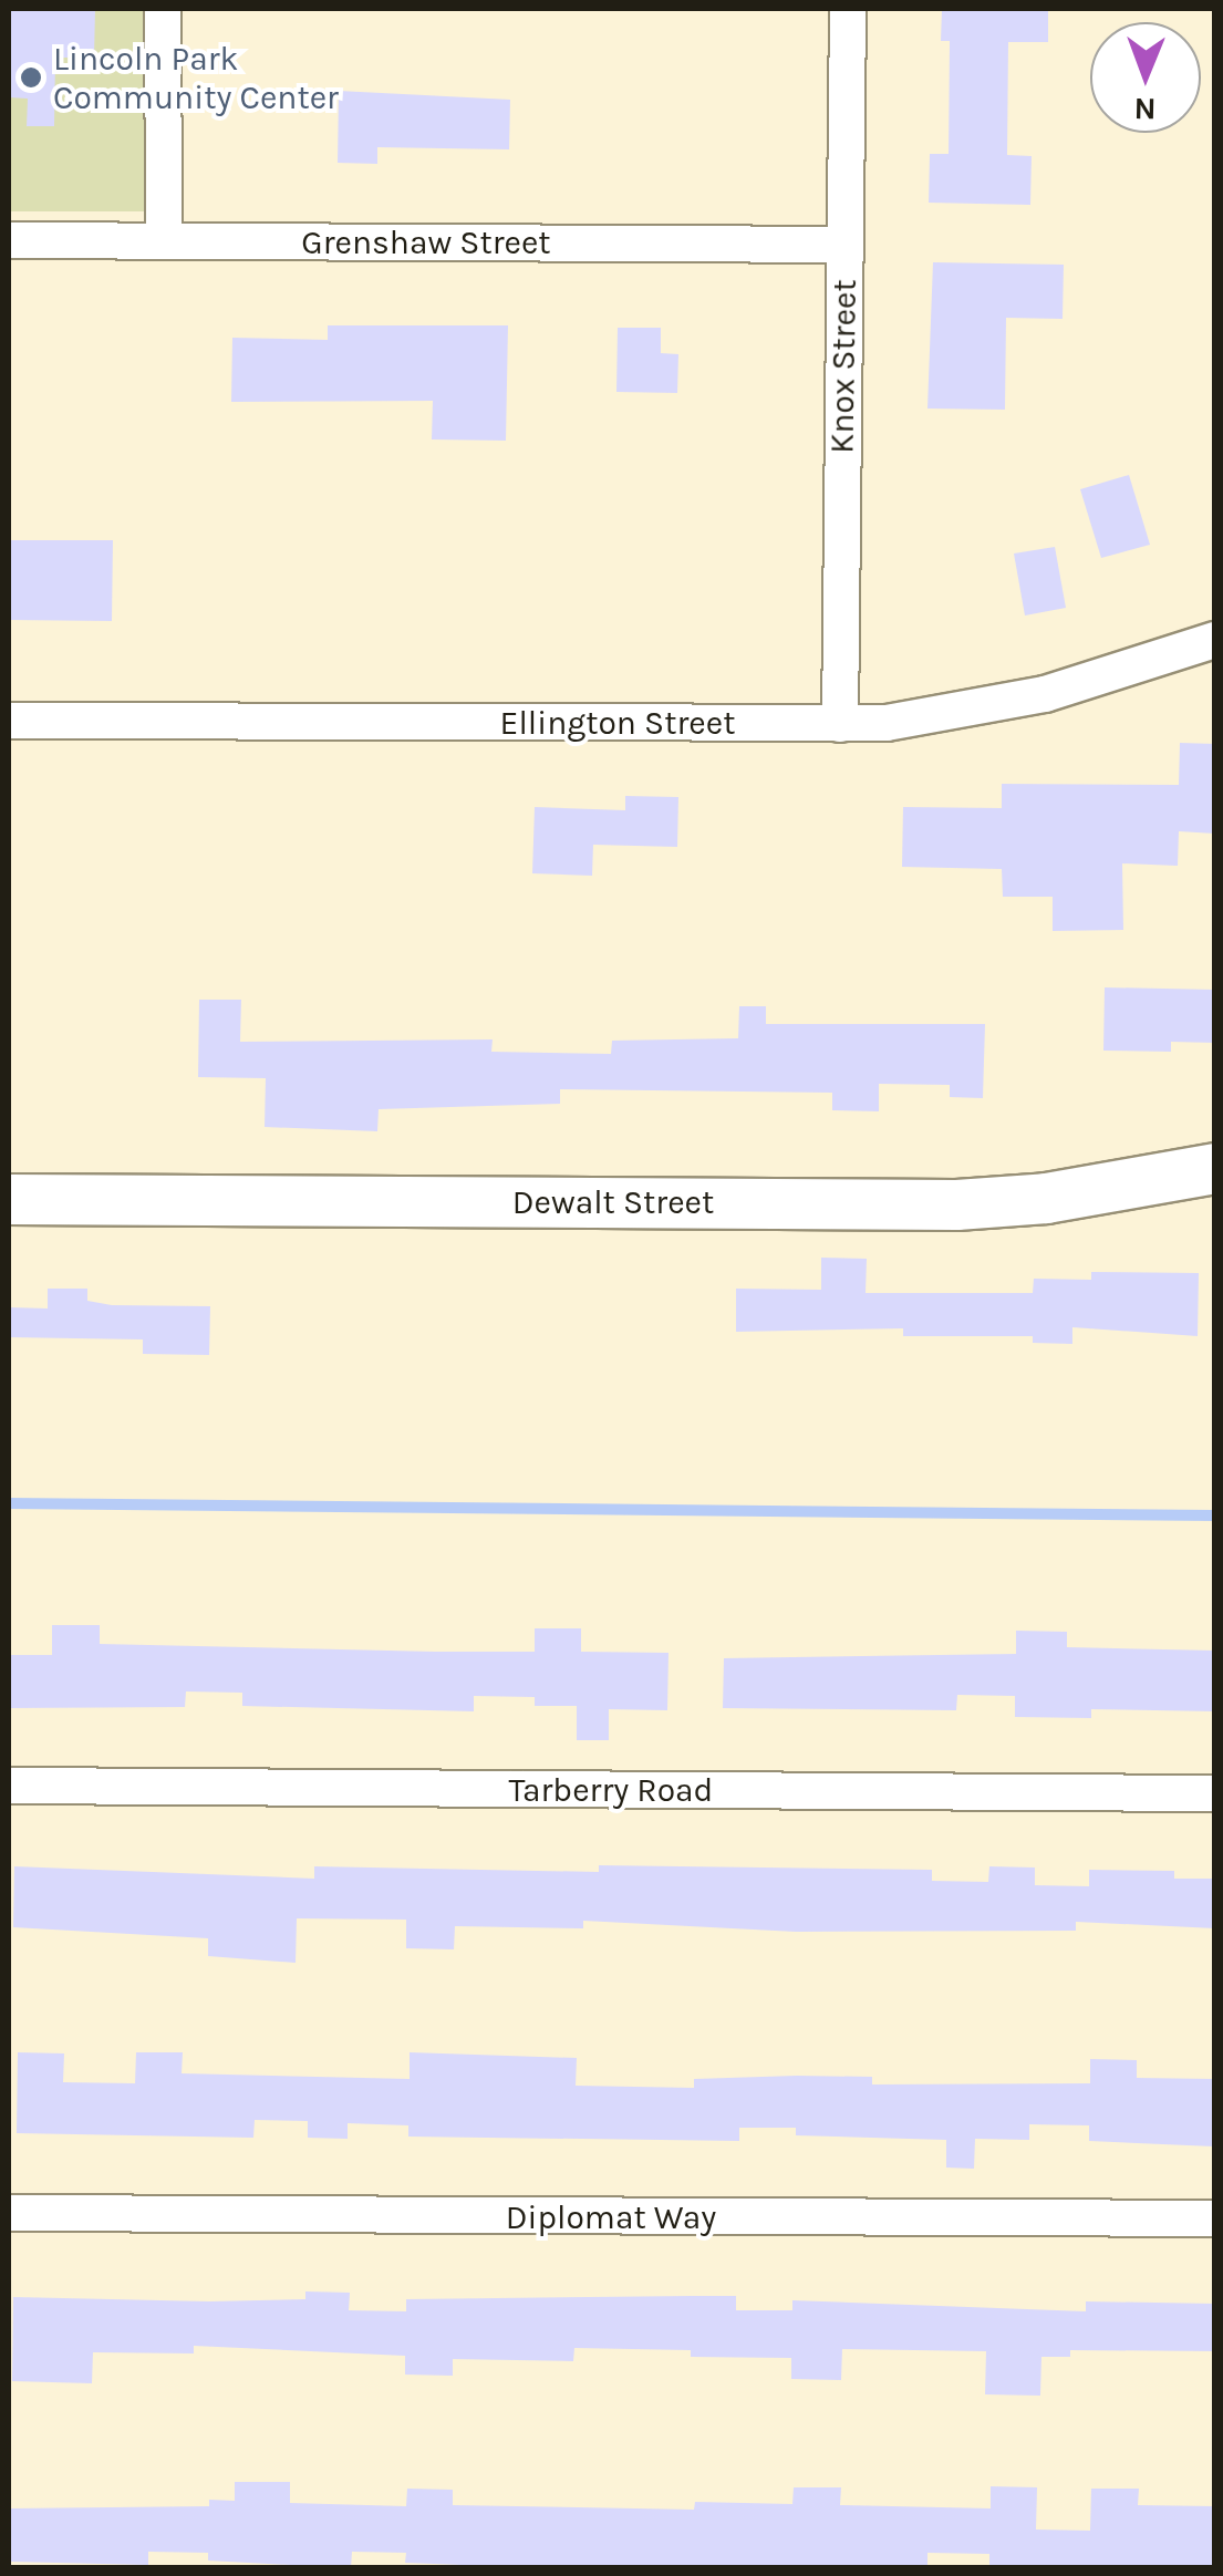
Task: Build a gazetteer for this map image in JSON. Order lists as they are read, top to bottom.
{
  "streets": {
    "street": [
      "Grenshaw Street",
      "Knox Street",
      "Ellington Street",
      "Dewalt Street",
      "Tarberry Road",
      "Diplomat Way"
    ]
  },
  "crossings": [
    ["Grenshaw Street", "Knox Street"],
    ["Knox Street", "Ellington Street"]
  ],
  "places": ["Lincoln Park Community Center"],
  "north": "bottom"
}
